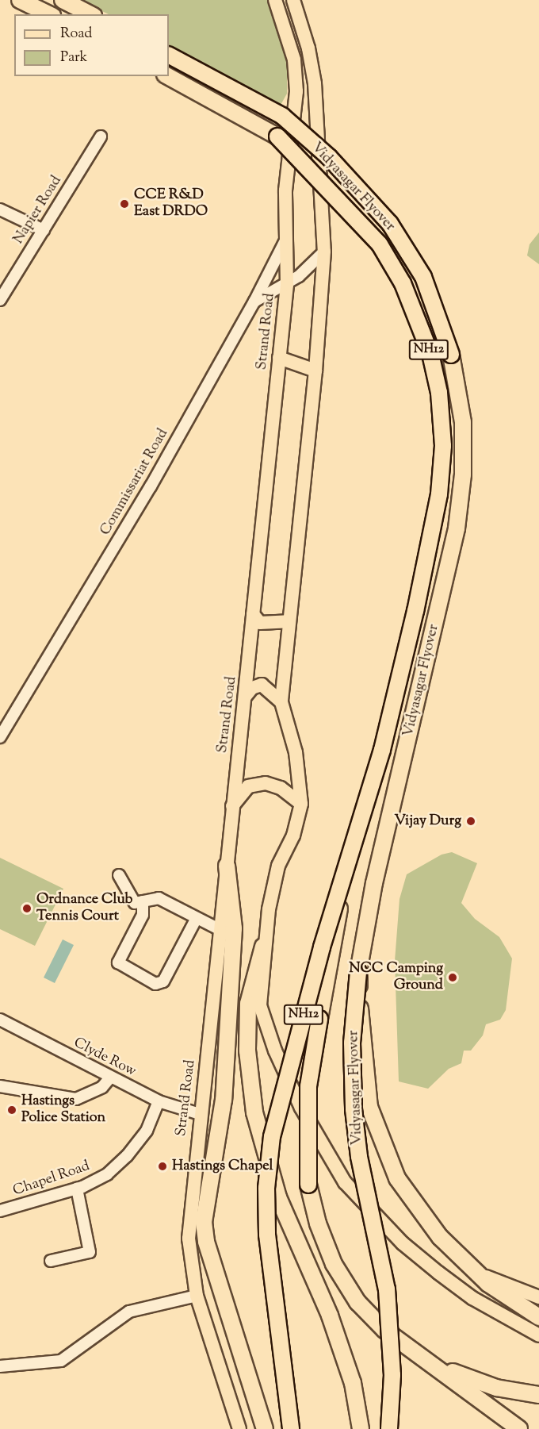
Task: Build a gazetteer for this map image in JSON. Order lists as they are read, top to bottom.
{
  "streets": {
    "highway": ["Vidyasagar Flyover", "NH12"],
    "main road": ["Strand Road"],
    "street": [
      "Napier Road",
      "Commissariat Road",
      "Clyde Row",
      "Chapel Road"
    ]
  },
  "crossings": [
    ["Strand Road", "Commissariat Road"],
    ["Strand Road", "Clyde Row"],
    ["Clyde Row", "Chapel Road"]
  ],
  "places": [
    "CCE R&D East DRDO",
    "Vijay Durg",
    "Ordnance Club Tennis Court",
    "NCC Camping Ground",
    "Hastings Police Station",
    "Hastings Chapel"
  ],
  "legend": ["Road", "Park"]
}
